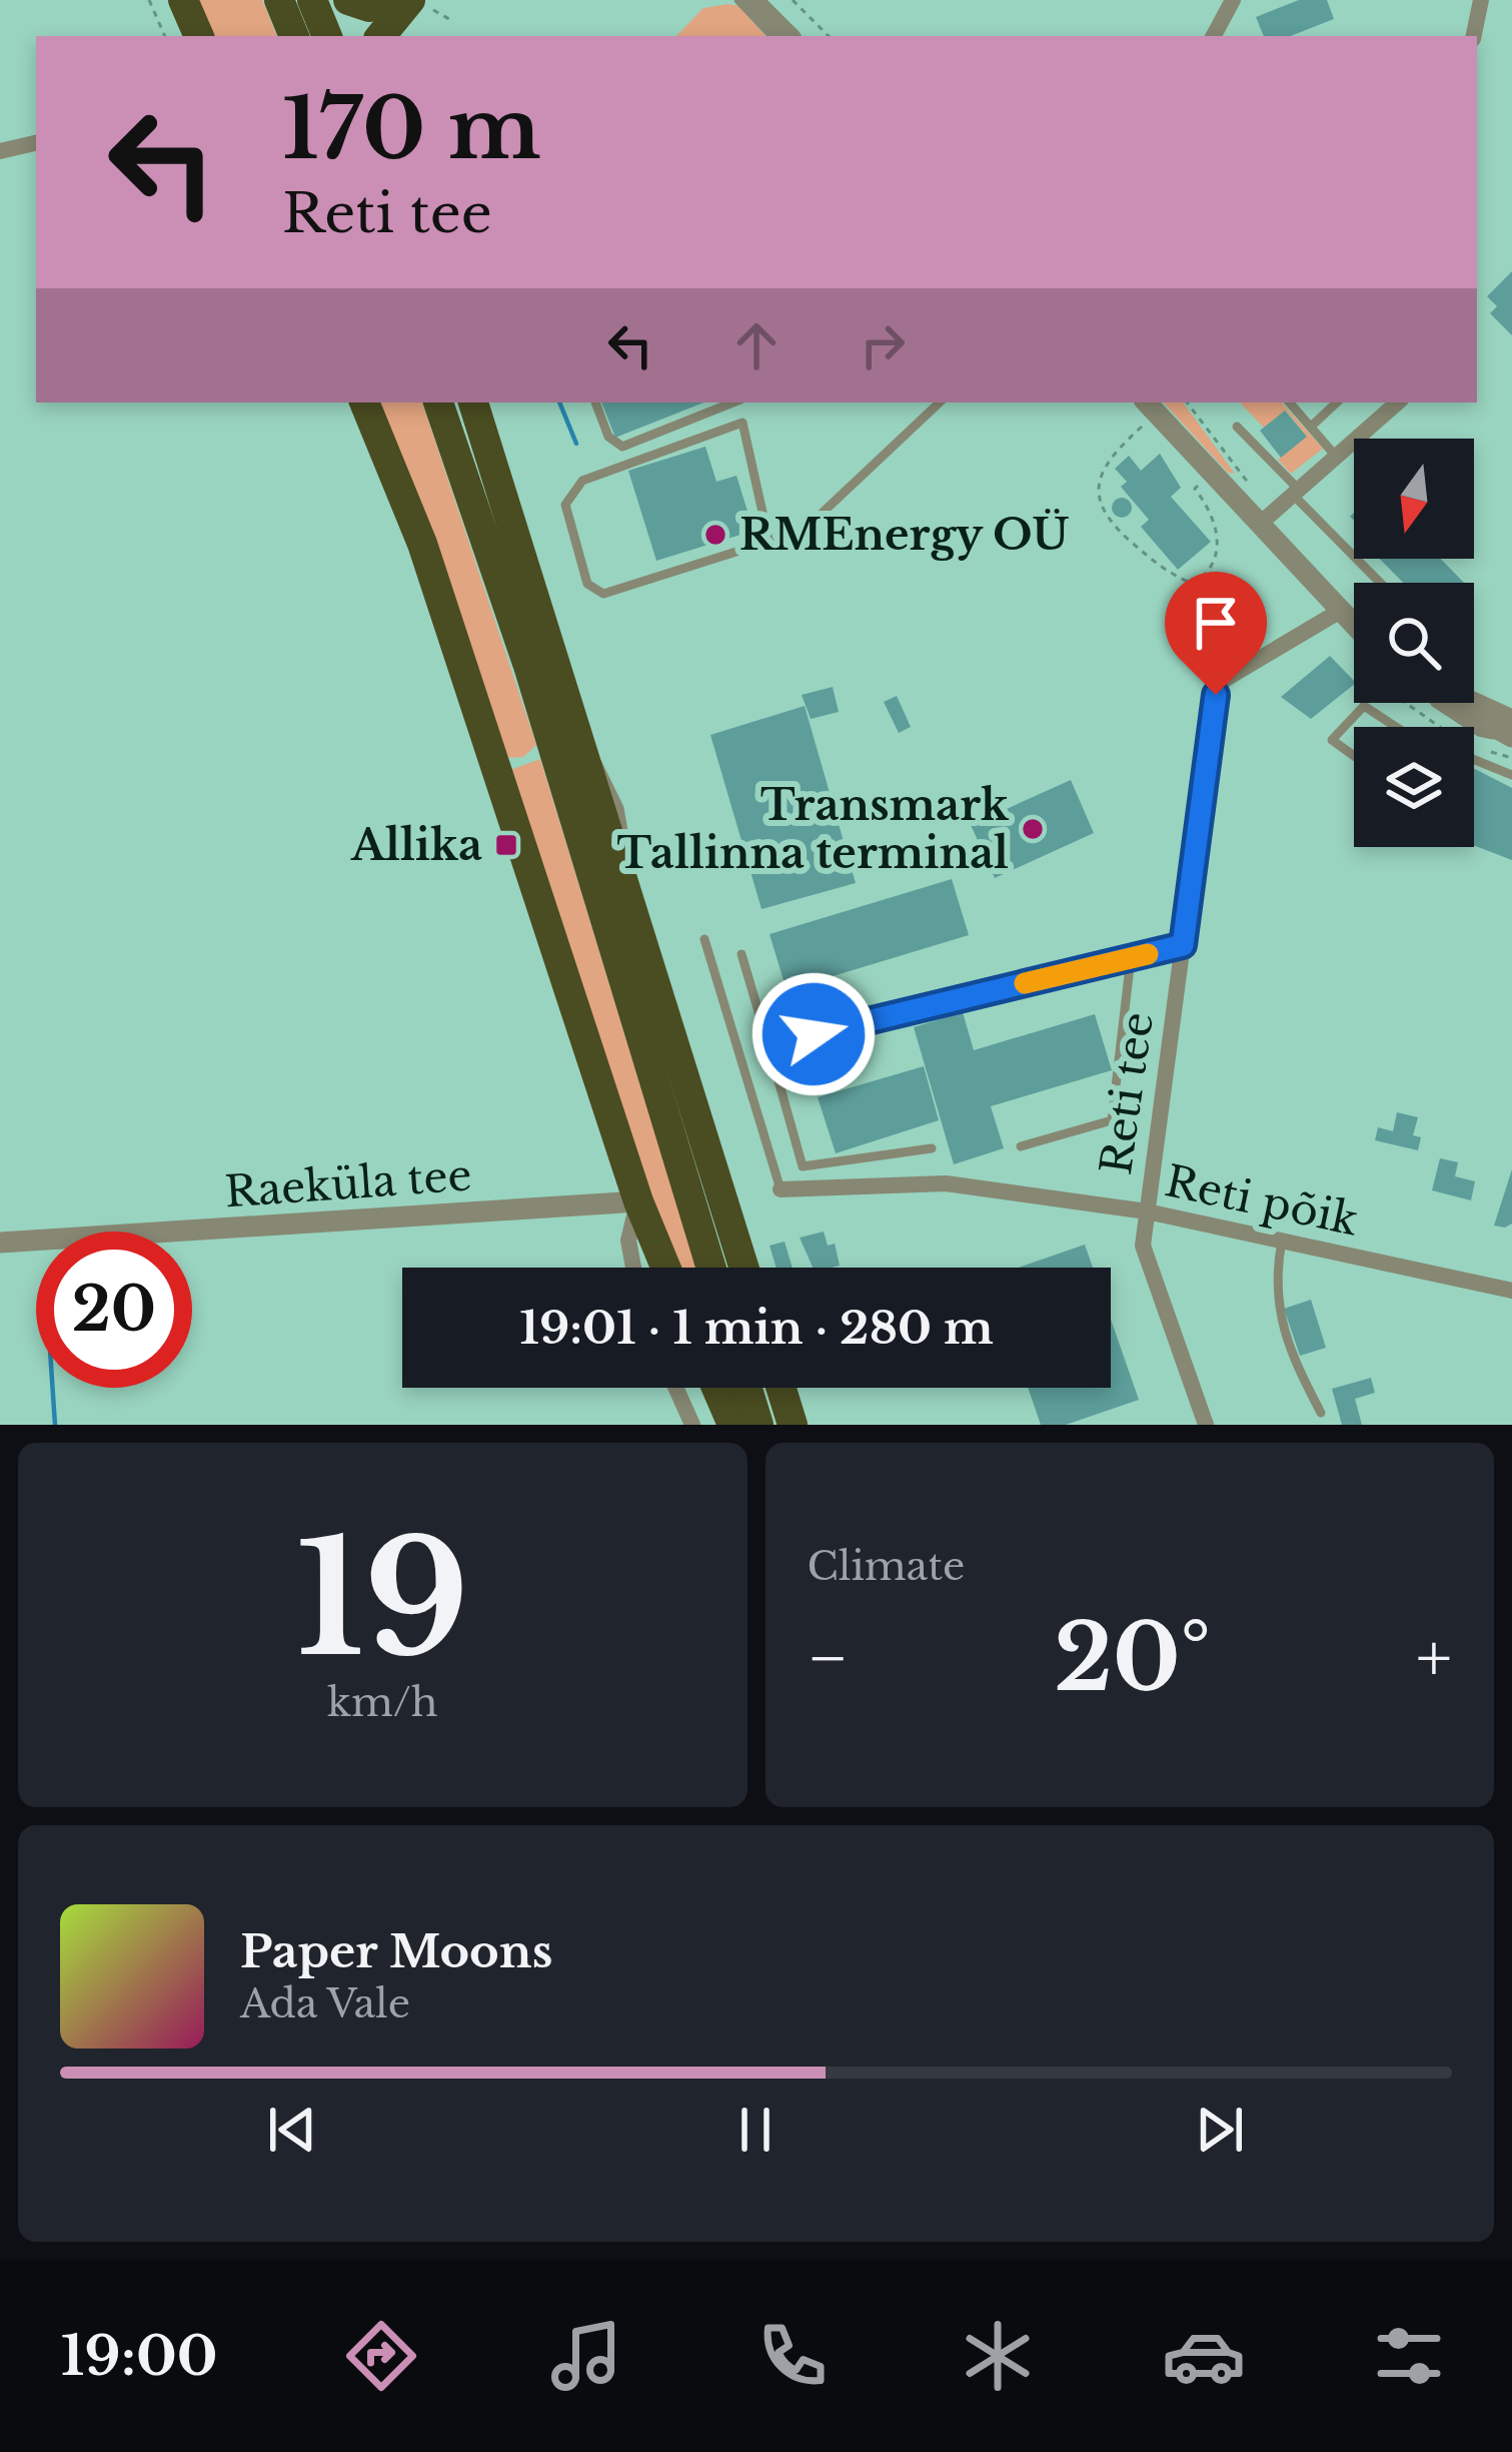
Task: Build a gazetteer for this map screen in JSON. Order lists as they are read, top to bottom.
{
  "streets": {
    "street": ["Reti tee", "Raeküla tee", "Reti põik"]
  },
  "crossings": [
    ["Reti tee", "Reti põik"]
  ],
  "places": {
    "other": ["RMEnergy OÜ", "Transmark Tallinna terminal"],
    "transit": ["Allika"]
  },
  "north": "bottom",
  "page": {
    "turn": ["170 m", "Reti tee"],
    "limit": "20",
    "trip": "19:01 · 1 min · 280 m",
    "tile": [
      ["19", "km/h"],
      "Climate"
    ],
    "heat": ["−", "20°", "+"],
    "song": ["Paper Moons", "Ada Vale"],
    "tabs": "19:00"
  }
}
